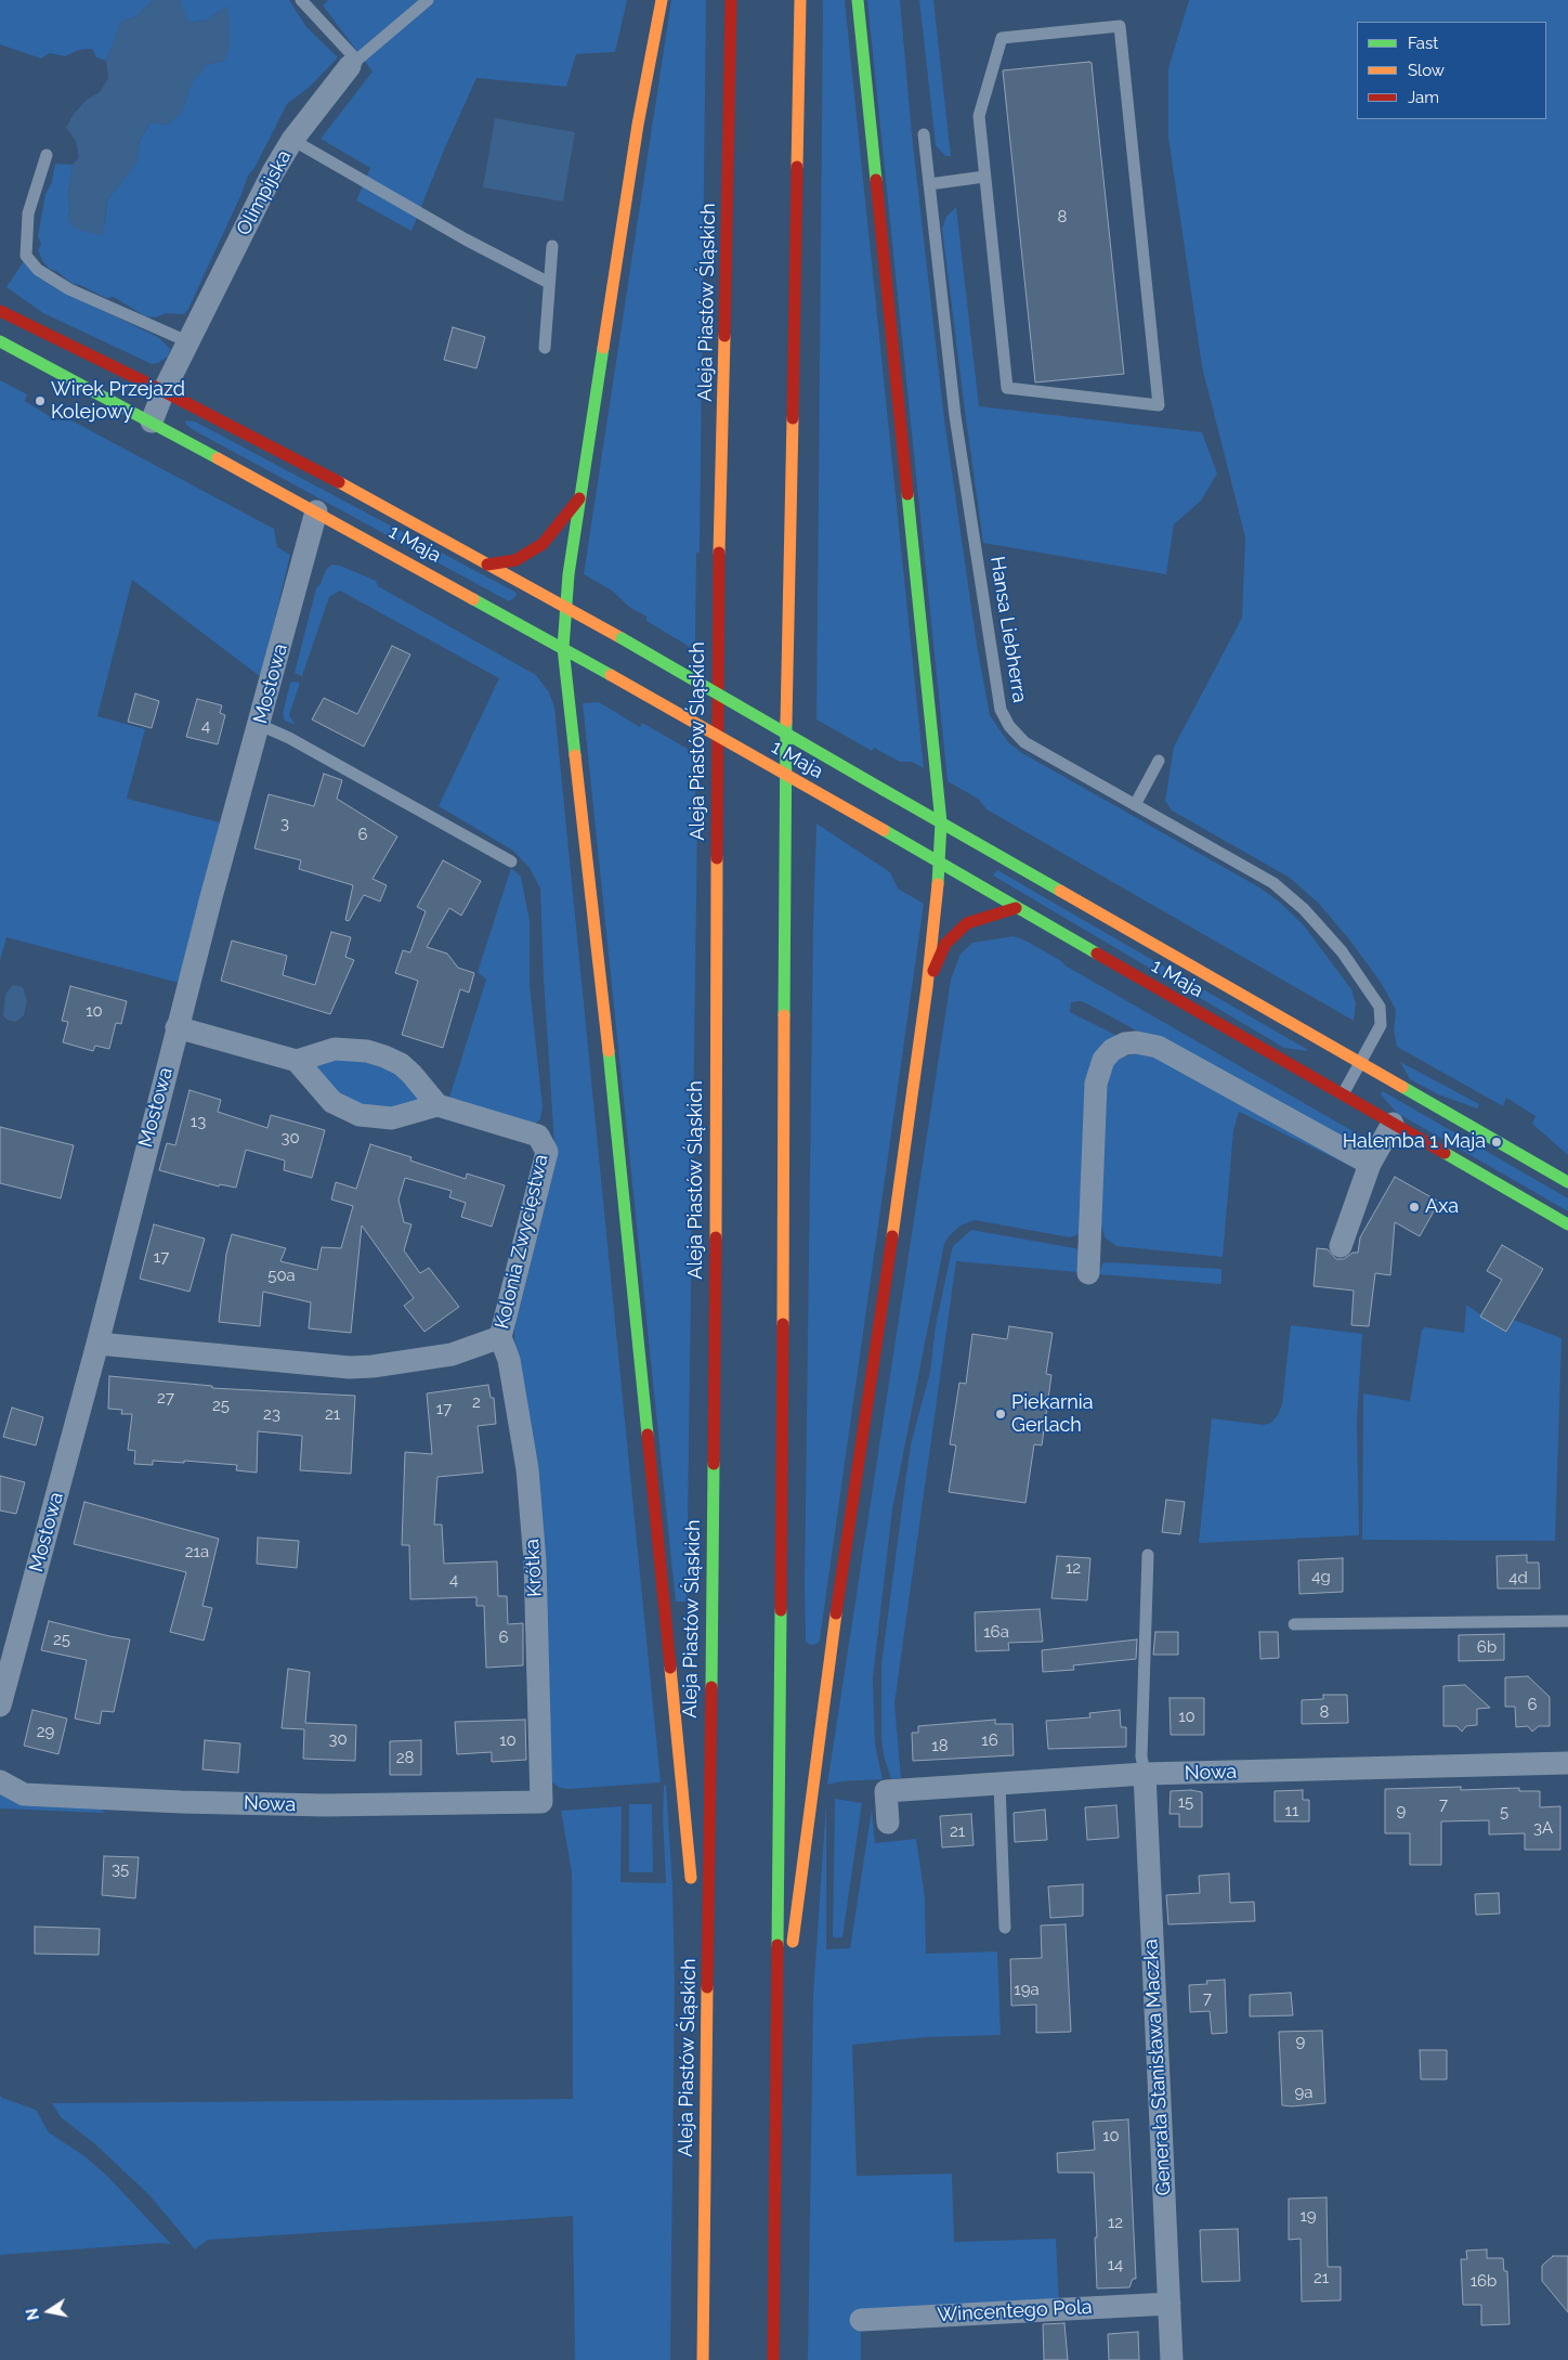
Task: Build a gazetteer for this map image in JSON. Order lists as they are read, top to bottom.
{
  "streets": {
    "main road": ["Aleja Piastów Śląskich", "1 Maja"],
    "street": [
      "Olimpijska",
      "Mostowa",
      "Kolonia Zwycięstwa",
      "Krótka",
      "Nowa",
      "Generała Stanisława Maczka",
      "Wincentego Pola"
    ],
    "lane": ["Hansa Liebherra"]
  },
  "crossings": [
    ["Olimpijska", "1 Maja"],
    ["1 Maja", "Hansa Liebherra"],
    ["1 Maja", "Mostowa"],
    ["Mostowa", "Kolonia Zwycięstwa"],
    ["Kolonia Zwycięstwa", "Krótka"],
    ["Krótka", "Nowa"],
    ["Nowa", "Generała Stanisława Maczka"],
    ["Generała Stanisława Maczka", "Wincentego Pola"]
  ],
  "places": [
    "Wirek Przejazd Kolejowy",
    "Halemba 1 Maja",
    "Axa",
    "Piekarnia Gerlach"
  ],
  "house_numbers": [
    "8",
    "4",
    "3",
    "6",
    "10",
    "13",
    "30",
    "17",
    "50a",
    "27",
    "2",
    "25",
    "17",
    "23",
    "21",
    "21a",
    "12",
    "4g",
    "4d",
    "4",
    "16a",
    "6",
    "25",
    "6b",
    "6",
    "8",
    "10",
    "29",
    "30",
    "10",
    "16",
    "18",
    "28",
    "15",
    "7",
    "11",
    "9",
    "5",
    "3A",
    "21",
    "35",
    "19a",
    "7",
    "9",
    "9a",
    "10",
    "19",
    "12",
    "14",
    "21",
    "16b"
  ],
  "legend": ["Fast", "Slow", "Jam"],
  "north": "left"
}
